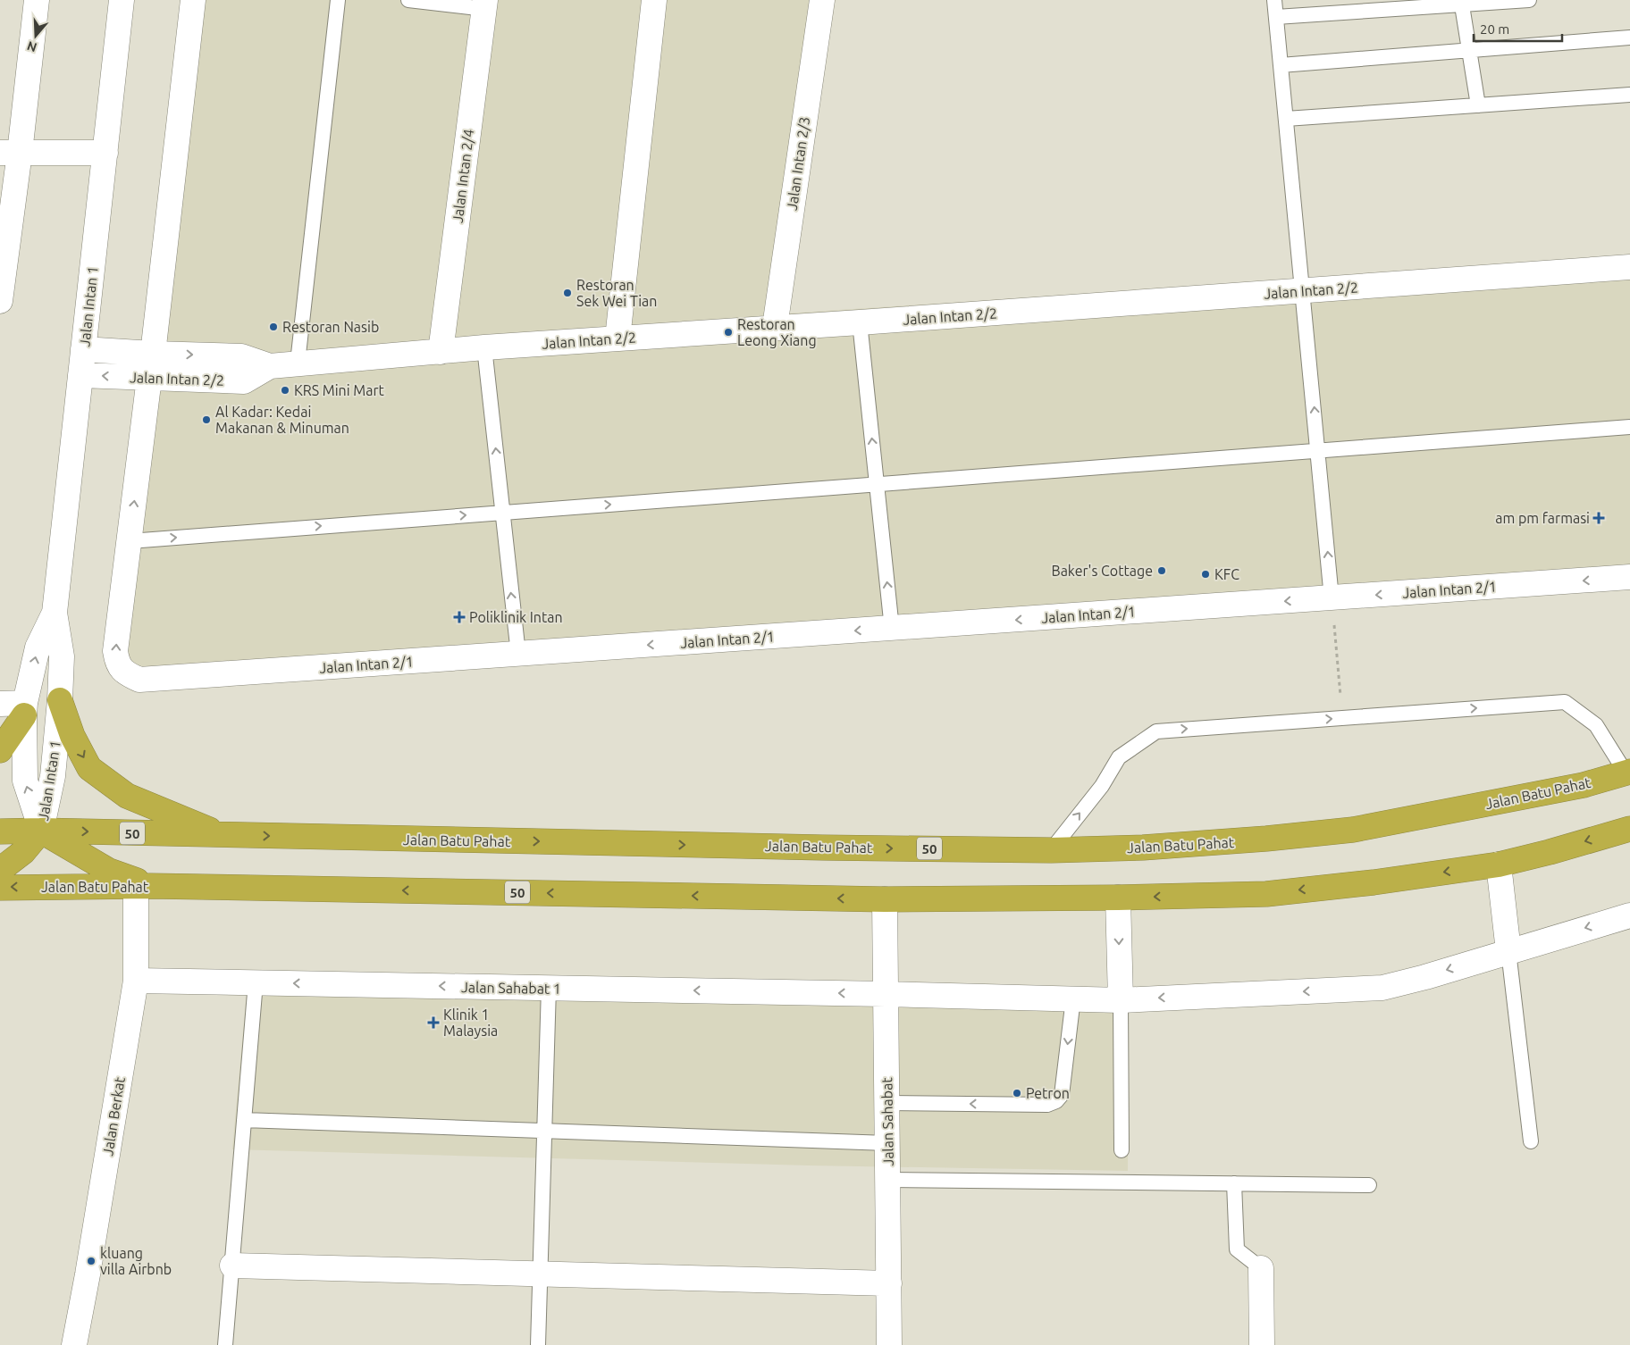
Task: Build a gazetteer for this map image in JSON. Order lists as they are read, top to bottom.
{
  "streets": {
    "highway": ["Jalan Batu Pahat", "50"],
    "street": [
      "Jalan Intan 2/3",
      "Jalan Intan 2/4",
      "Jalan Intan 2/2",
      "Jalan Intan 1",
      "Jalan Intan 2/1",
      "Jalan Sahabat 1",
      "Jalan Berkat",
      "Jalan Sahabat"
    ]
  },
  "crossings": [
    ["Jalan Intan 2/3", "Jalan Intan 2/2"],
    ["Jalan Intan 2/4", "Jalan Intan 2/2"],
    ["Jalan Intan 2/2", "Jalan Intan 1"],
    ["Jalan Intan 2/2", "Jalan Intan 2/1"],
    ["Jalan Intan 1", "Jalan Batu Pahat"],
    ["Jalan Batu Pahat", "Jalan Berkat"],
    ["Jalan Batu Pahat", "Jalan Sahabat"],
    ["Jalan Sahabat 1", "Jalan Berkat"],
    ["Jalan Sahabat 1", "Jalan Sahabat"]
  ],
  "one_way": ["Jalan Intan 2/1", "Jalan Sahabat 1"],
  "places": {
    "other": [
      "Restoran Sek Wei Tian",
      "Restoran Nasib",
      "Restoran Leong Xiang",
      "KRS Mini Mart",
      "Al Kadar: Kedai Makanan & Minuman",
      "Baker's Cottage",
      "KFC",
      "Petron",
      "kluang villa Airbnb"
    ],
    "health": ["am pm farmasi", "Poliklinik Intan", "Klinik 1 Malaysia"]
  },
  "scale_bar": "20 m",
  "north": "bottom"
}
